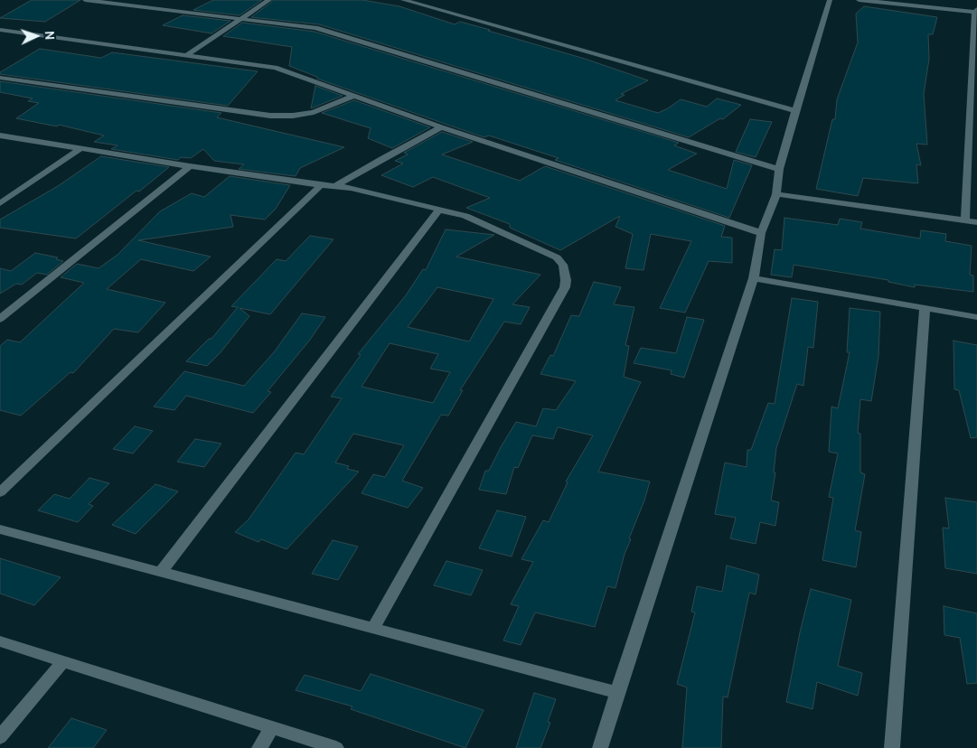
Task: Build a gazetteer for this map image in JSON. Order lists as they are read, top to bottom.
{
  "north": "right"
}
